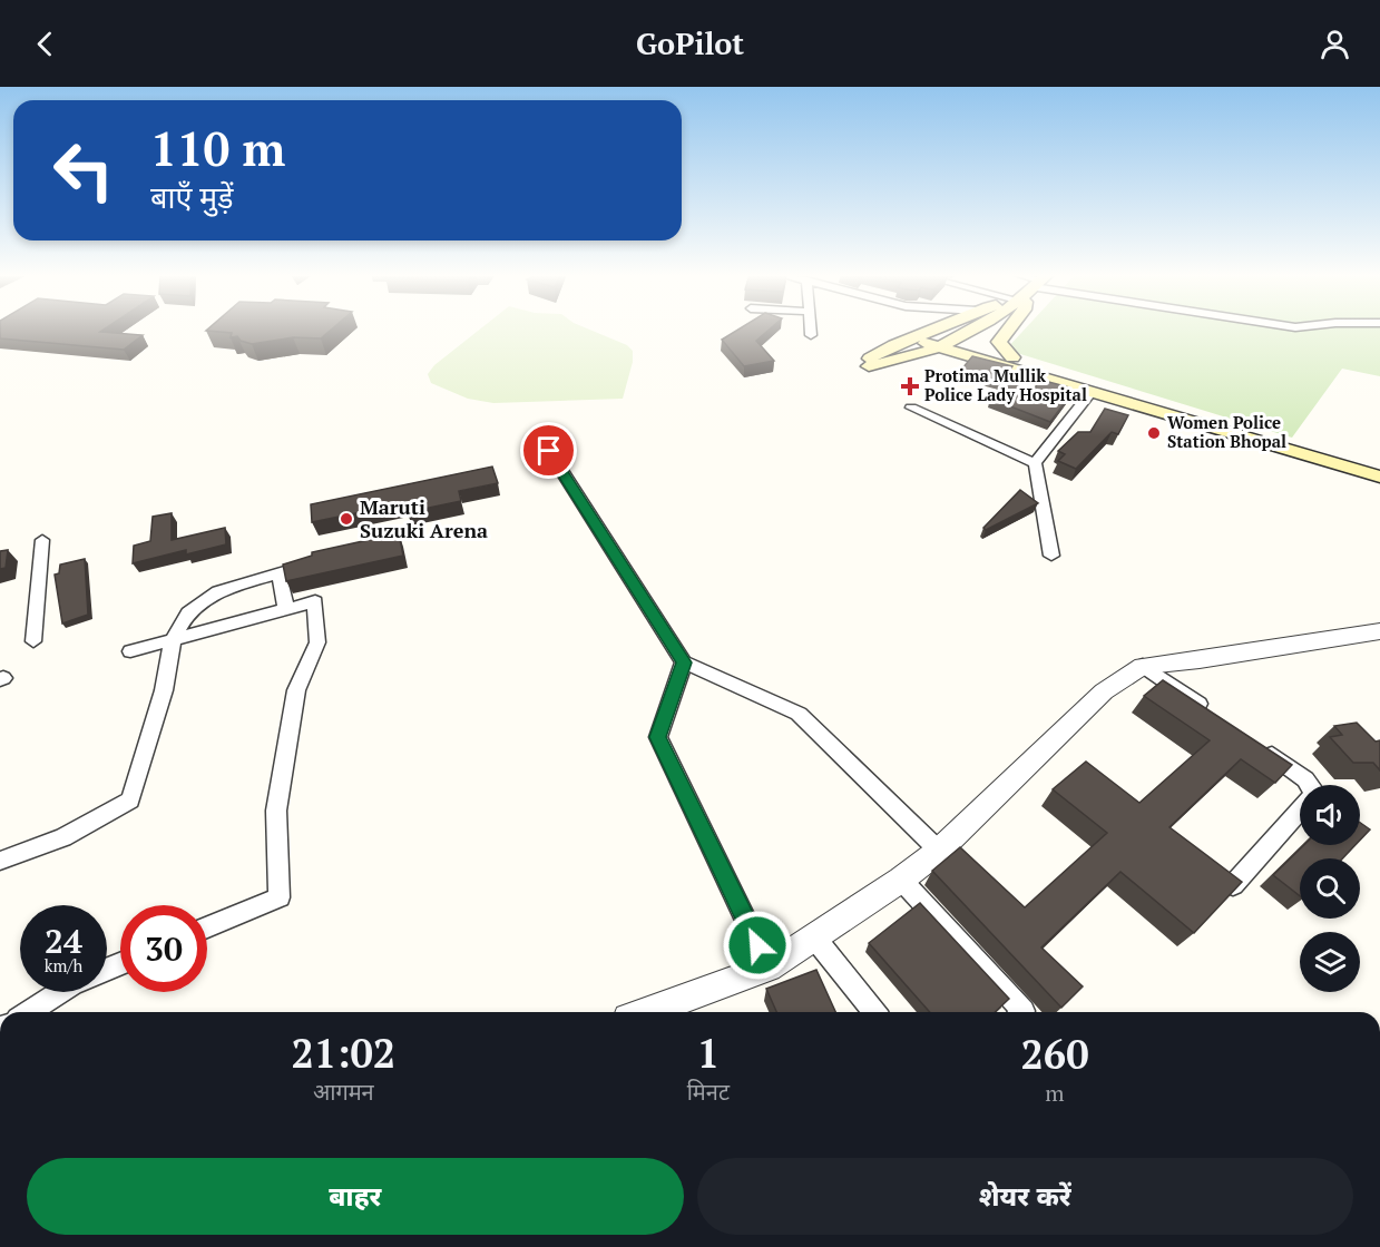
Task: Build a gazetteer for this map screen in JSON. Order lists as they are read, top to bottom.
{
  "places": {
    "health": ["Protima Mullik Police Lady Hospital"],
    "other": ["Women Police Station Bhopal", "Maruti Suzuki Arena"]
  },
  "page": {
    "header": "GoPilot",
    "turn": ["110 m", "बाएँ मुड़ें"],
    "speed": "24 km/h",
    "limit": "30",
    "eta": [
      "21:02",
      "आगमन",
      "1",
      "मिनट",
      "260",
      "m"
    ],
    "buttons": ["बाहर", "शेयर करें"]
  }
}
